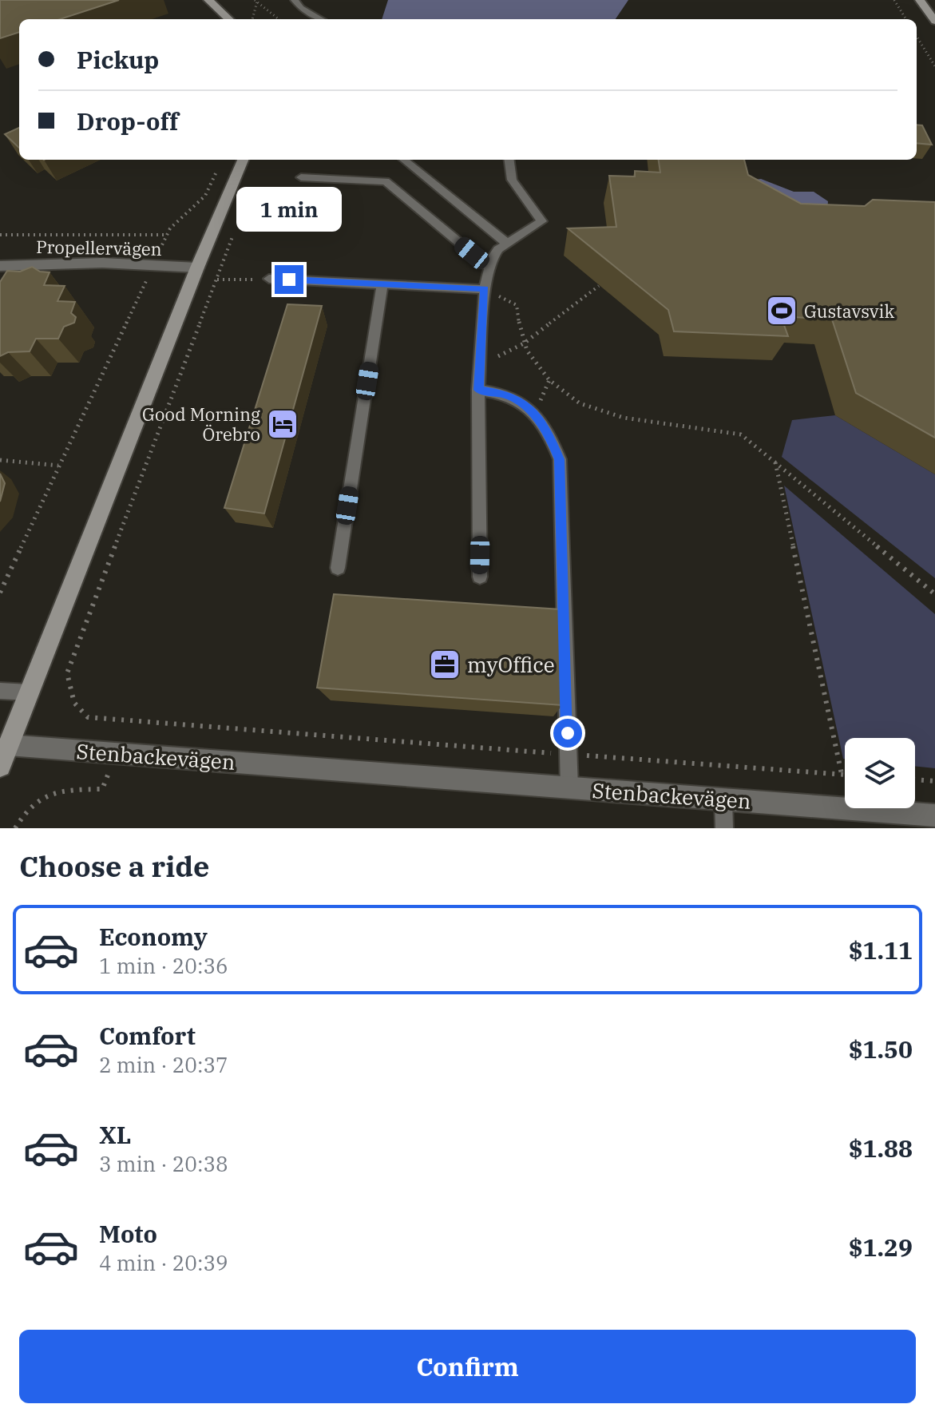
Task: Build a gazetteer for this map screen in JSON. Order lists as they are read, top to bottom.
{
  "streets": {
    "street": ["Propellervägen", "Stenbackevägen"]
  },
  "places": {
    "sports": ["Gustavsvik"],
    "hotel": ["Good Morning Örebro"],
    "office": ["myOffice"]
  },
  "page": {
    "banner": ["Pickup", "Drop-off"],
    "bubble": "1 min",
    "heading": "Choose a ride",
    "list": [
      {
        "name": "Economy",
        "note": "1 min · 20:36",
        "value": "$1.11"
      },
      {
        "name": "Comfort",
        "note": "2 min · 20:37",
        "value": "$1.50"
      },
      {
        "name": "XL",
        "note": "3 min · 20:38",
        "value": "$1.88"
      },
      {
        "name": "Moto",
        "note": "4 min · 20:39",
        "value": "$1.29"
      }
    ],
    "buttons": "Confirm"
  }
}
